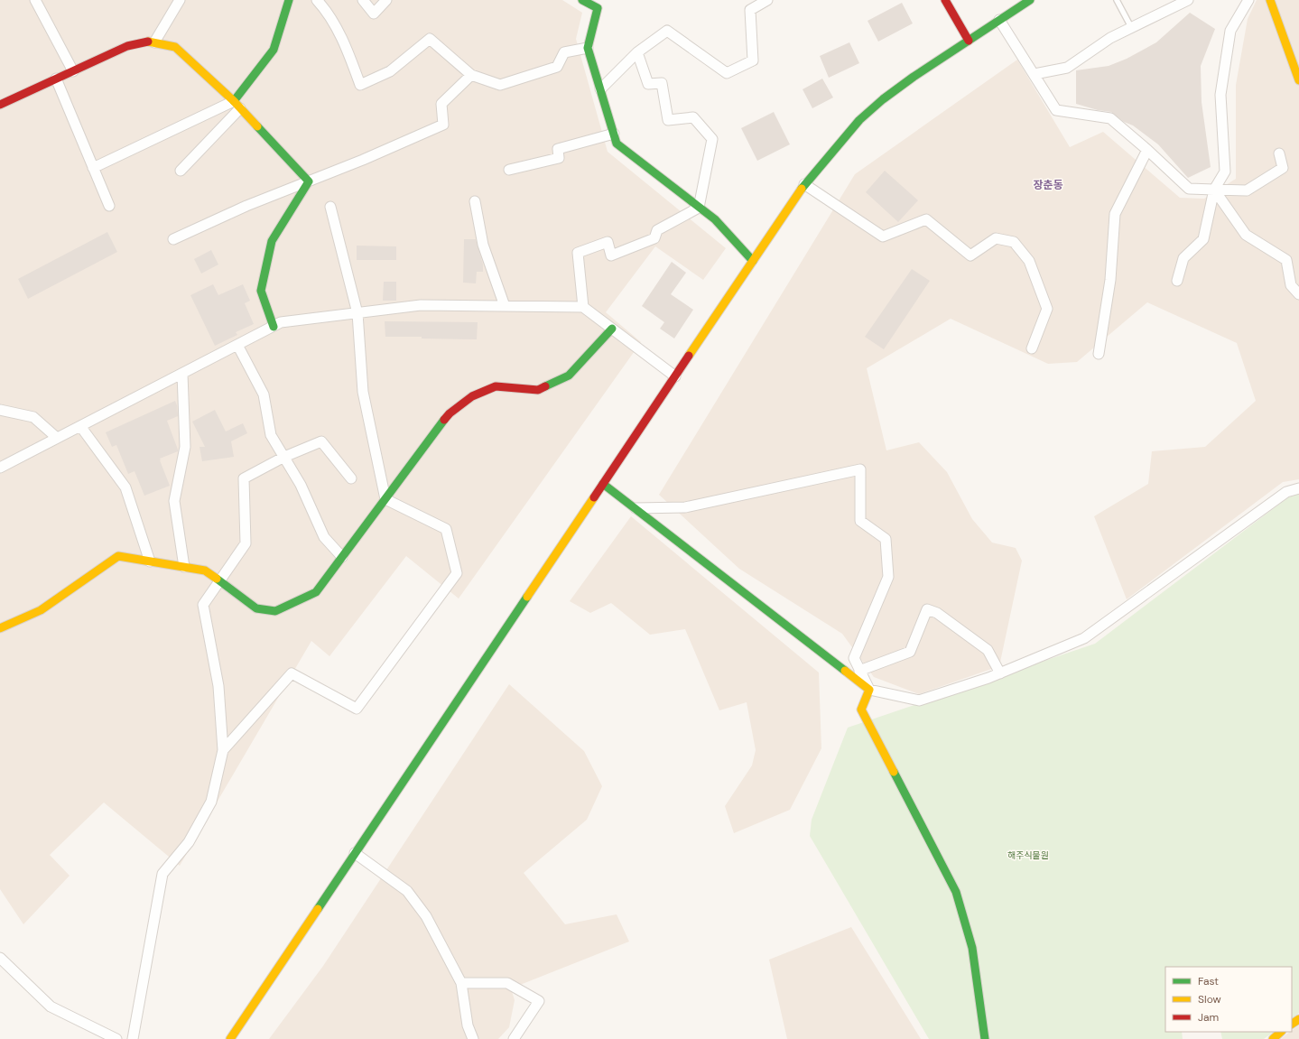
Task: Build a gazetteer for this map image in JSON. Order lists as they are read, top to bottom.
{
  "districts": ["장춘동"],
  "parks": ["해주식물원"],
  "legend": ["Fast", "Slow", "Jam"]
}
